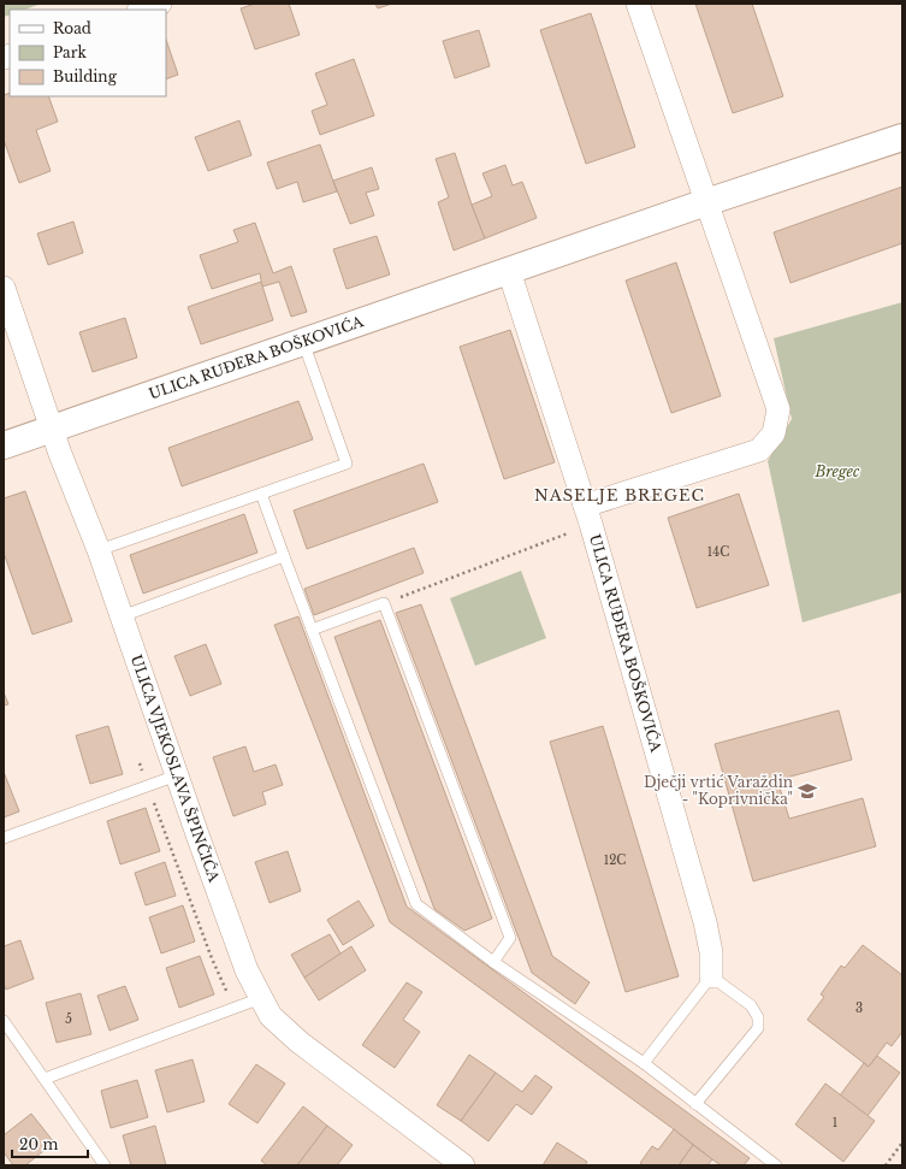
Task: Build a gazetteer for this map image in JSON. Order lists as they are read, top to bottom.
{
  "streets": {
    "street": ["ULICA RUĐERA BOŠKOVIĆA", "ULICA VJEKOSLAVA ŠPINČIĆA"]
  },
  "crossings": [
    ["ULICA RUĐERA BOŠKOVIĆA", "ULICA VJEKOSLAVA ŠPINČIĆA"]
  ],
  "districts": ["NASELJE BREGEC"],
  "parks": ["Bregec"],
  "places": {
    "school or university": ["Dječji vrtić Varaždin - \"Koprivnička\""]
  },
  "house_numbers": [
    "14C",
    "12C",
    "3",
    "5",
    "1"
  ],
  "legend": ["Road", "Park", "Building"],
  "scale_bar": "20 m"
}
